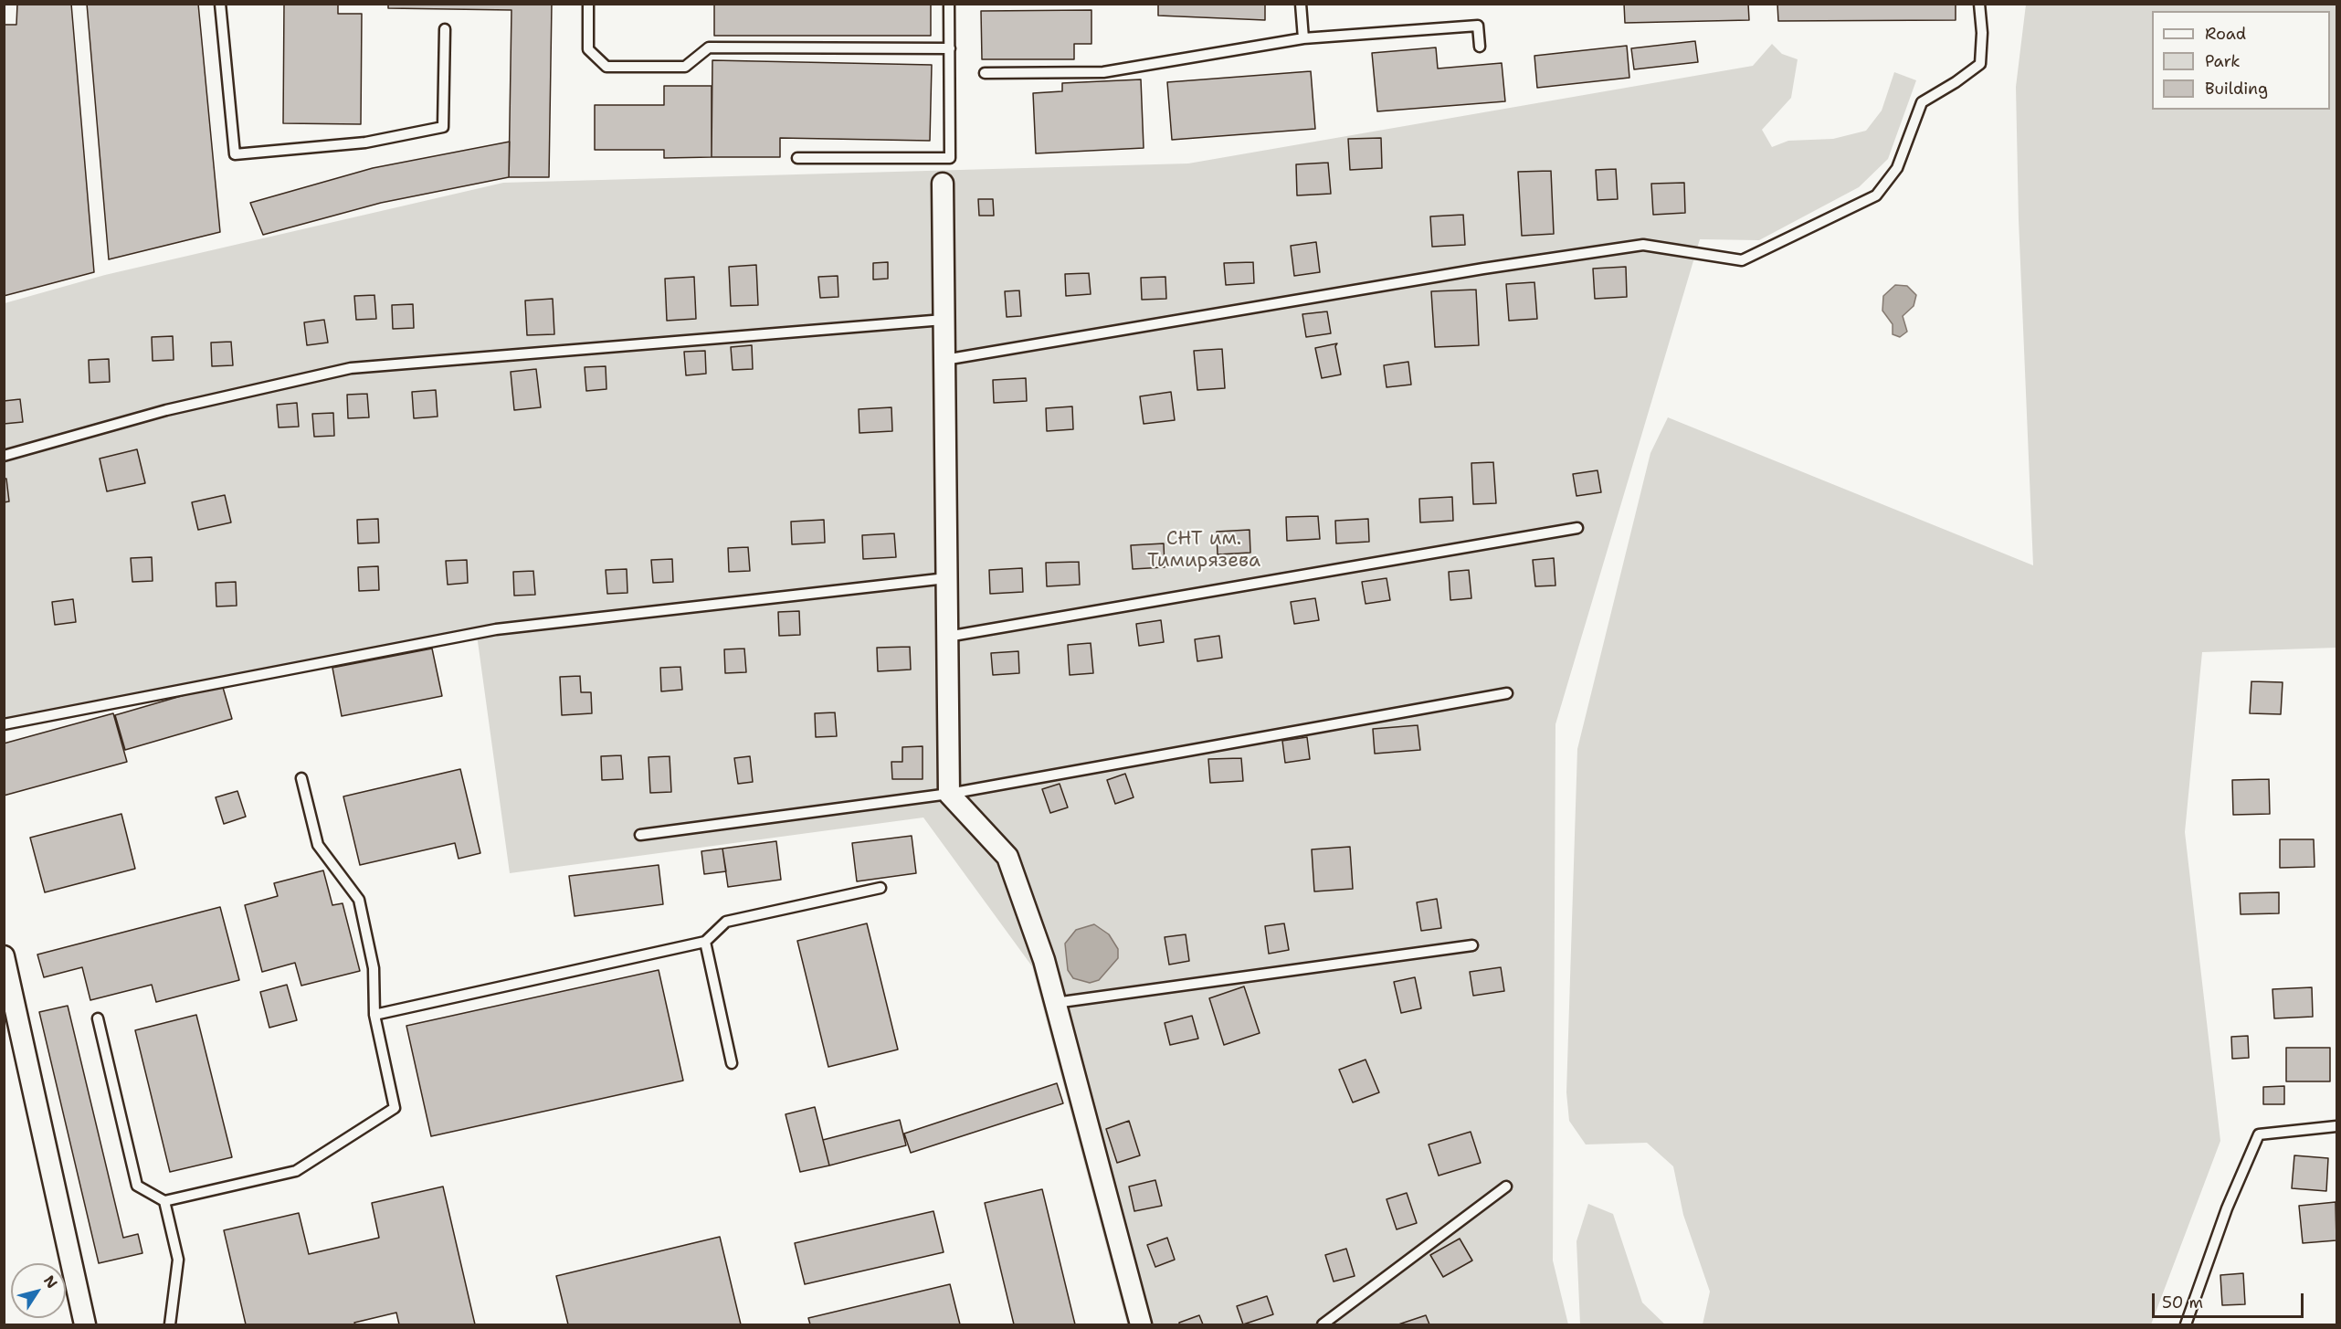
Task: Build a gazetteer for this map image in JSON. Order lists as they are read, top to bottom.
{
  "parks": ["СНТ им. Тимирязева"],
  "legend": ["Road", "Park", "Building"],
  "scale_bar": "50 m",
  "north": "top right"
}
